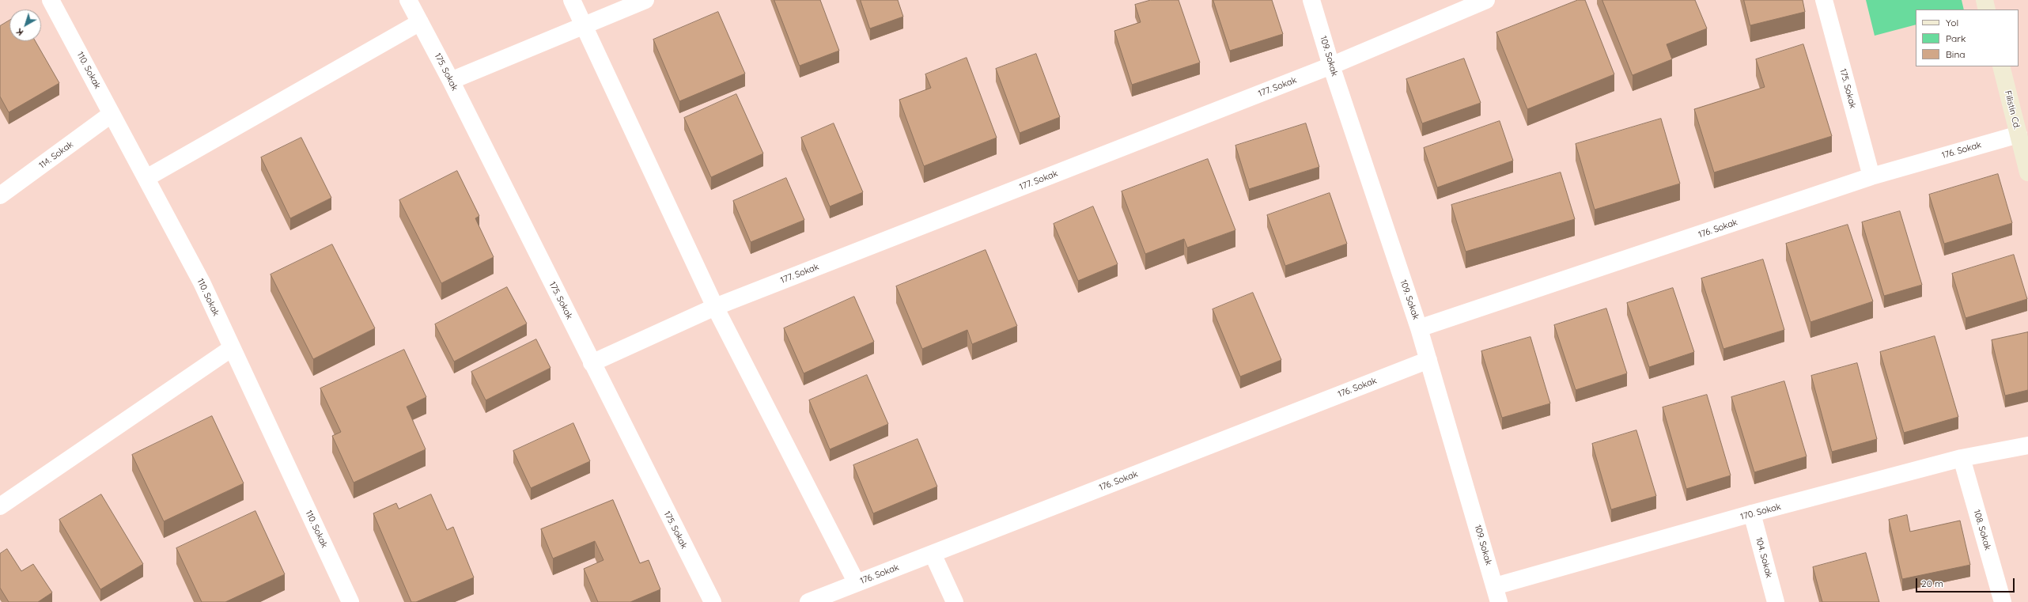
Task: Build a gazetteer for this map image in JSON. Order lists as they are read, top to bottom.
{
  "streets": {
    "main road": ["Filistin Cd."],
    "street": [
      "109. Sokak",
      "110. Sokak",
      "175. Sokak",
      "177. Sokak",
      "176. Sokak",
      "114. Sokak",
      "170. Sokak",
      "108. Sokak",
      "104. Sokak"
    ]
  },
  "crossings": [
    ["109. Sokak", "177. Sokak"],
    ["109. Sokak", "176. Sokak"],
    ["109. Sokak", "170. Sokak"],
    ["110. Sokak", "114. Sokak"],
    ["175. Sokak", "177. Sokak"],
    ["175. Sokak", "176. Sokak"],
    ["Filistin Cd.", "176. Sokak"],
    ["170. Sokak", "108. Sokak"],
    ["170. Sokak", "104. Sokak"]
  ],
  "legend": ["Yol", "Park", "Bina"],
  "scale_bar": "20 m",
  "north": "bottom left"
}
